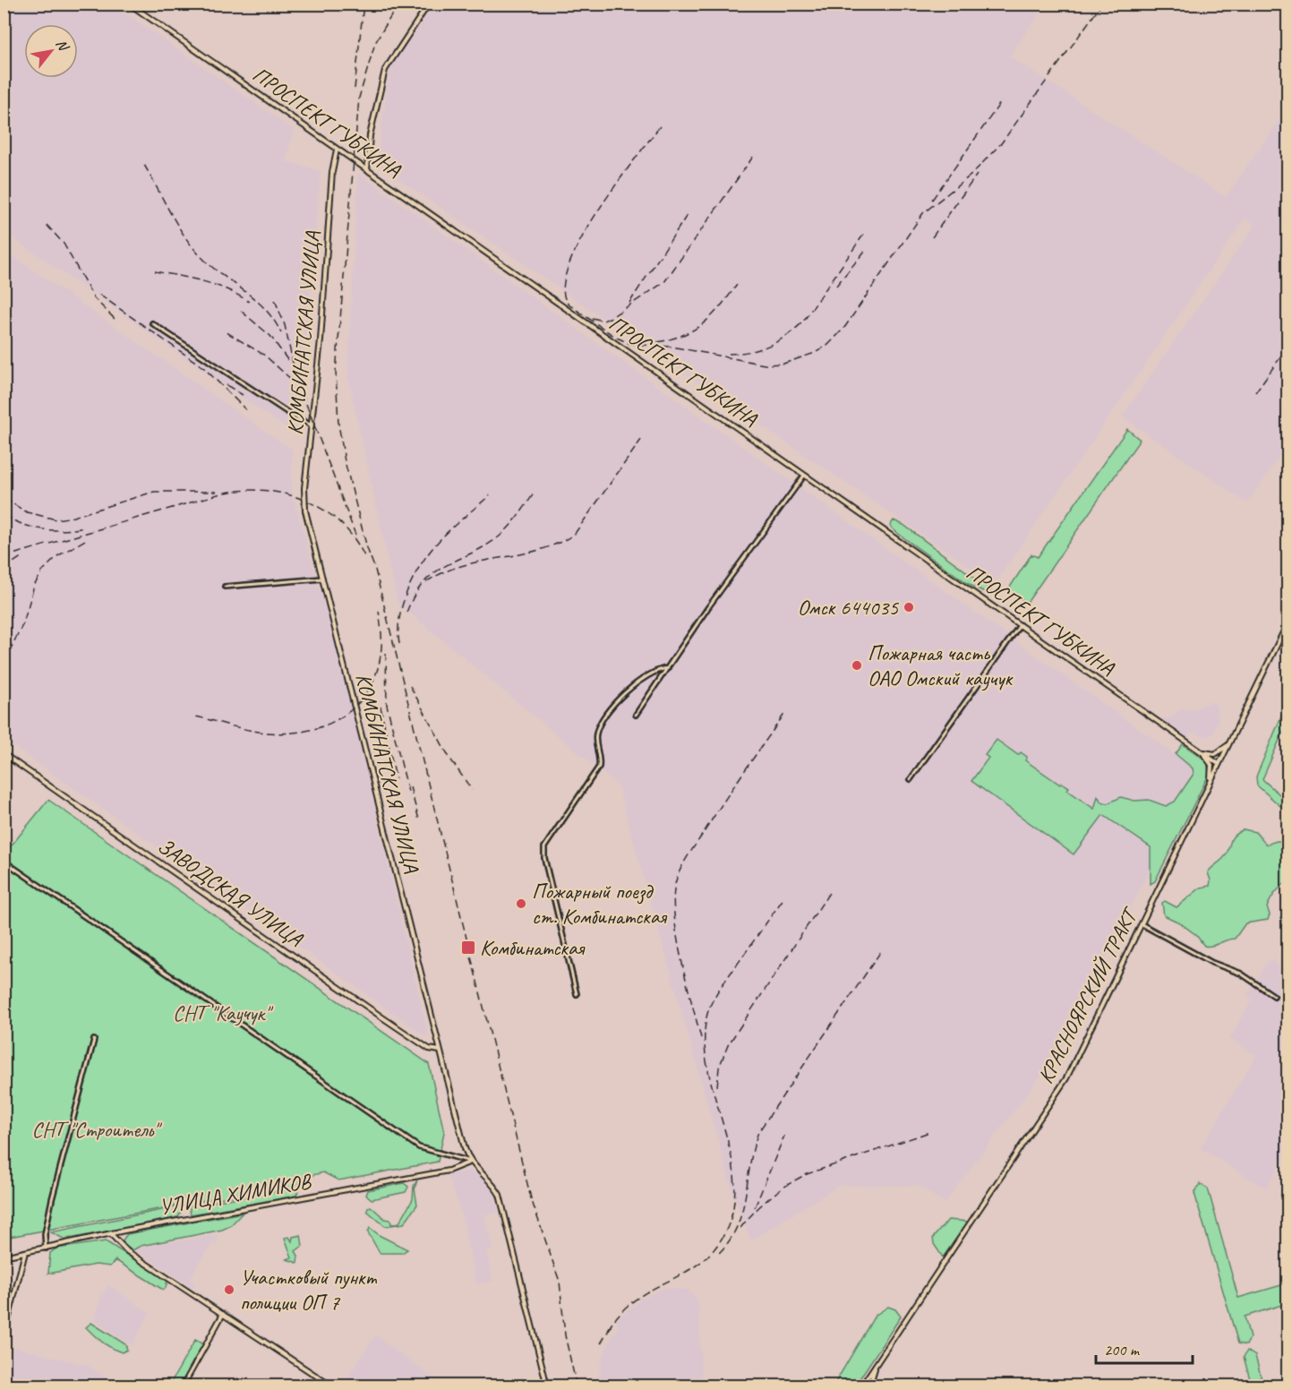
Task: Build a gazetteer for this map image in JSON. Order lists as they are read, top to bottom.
{
  "streets": {
    "main road": [
      "ПРОСПЕКТ ГУБКИНА",
      "КОМБИНАТСКАЯ УЛИЦА",
      "ЗАВОДСКАЯ УЛИЦА",
      "КРАСНОЯРСКИЙ ТРАКТ",
      "УЛИЦА ХИМИКОВ"
    ]
  },
  "crossings": [
    ["ПРОСПЕКТ ГУБКИНА", "КОМБИНАТСКАЯ УЛИЦА"],
    ["ПРОСПЕКТ ГУБКИНА", "КРАСНОЯРСКИЙ ТРАКТ"],
    ["КОМБИНАТСКАЯ УЛИЦА", "ЗАВОДСКАЯ УЛИЦА"],
    ["КОМБИНАТСКАЯ УЛИЦА", "УЛИЦА ХИМИКОВ"]
  ],
  "parks": ["СНТ \"Каучук\"", "СНТ \"Строитель\""],
  "places": {
    "other": [
      "Омск 644035",
      "Пожарная часть ОАО Омский каучук",
      "Пожарный поезд ст. Комбинатская",
      "Участковый пункт полиции ОП 7"
    ],
    "transit": ["Комбинатская"]
  },
  "scale_bar": "200 m",
  "north": "top right"
}
